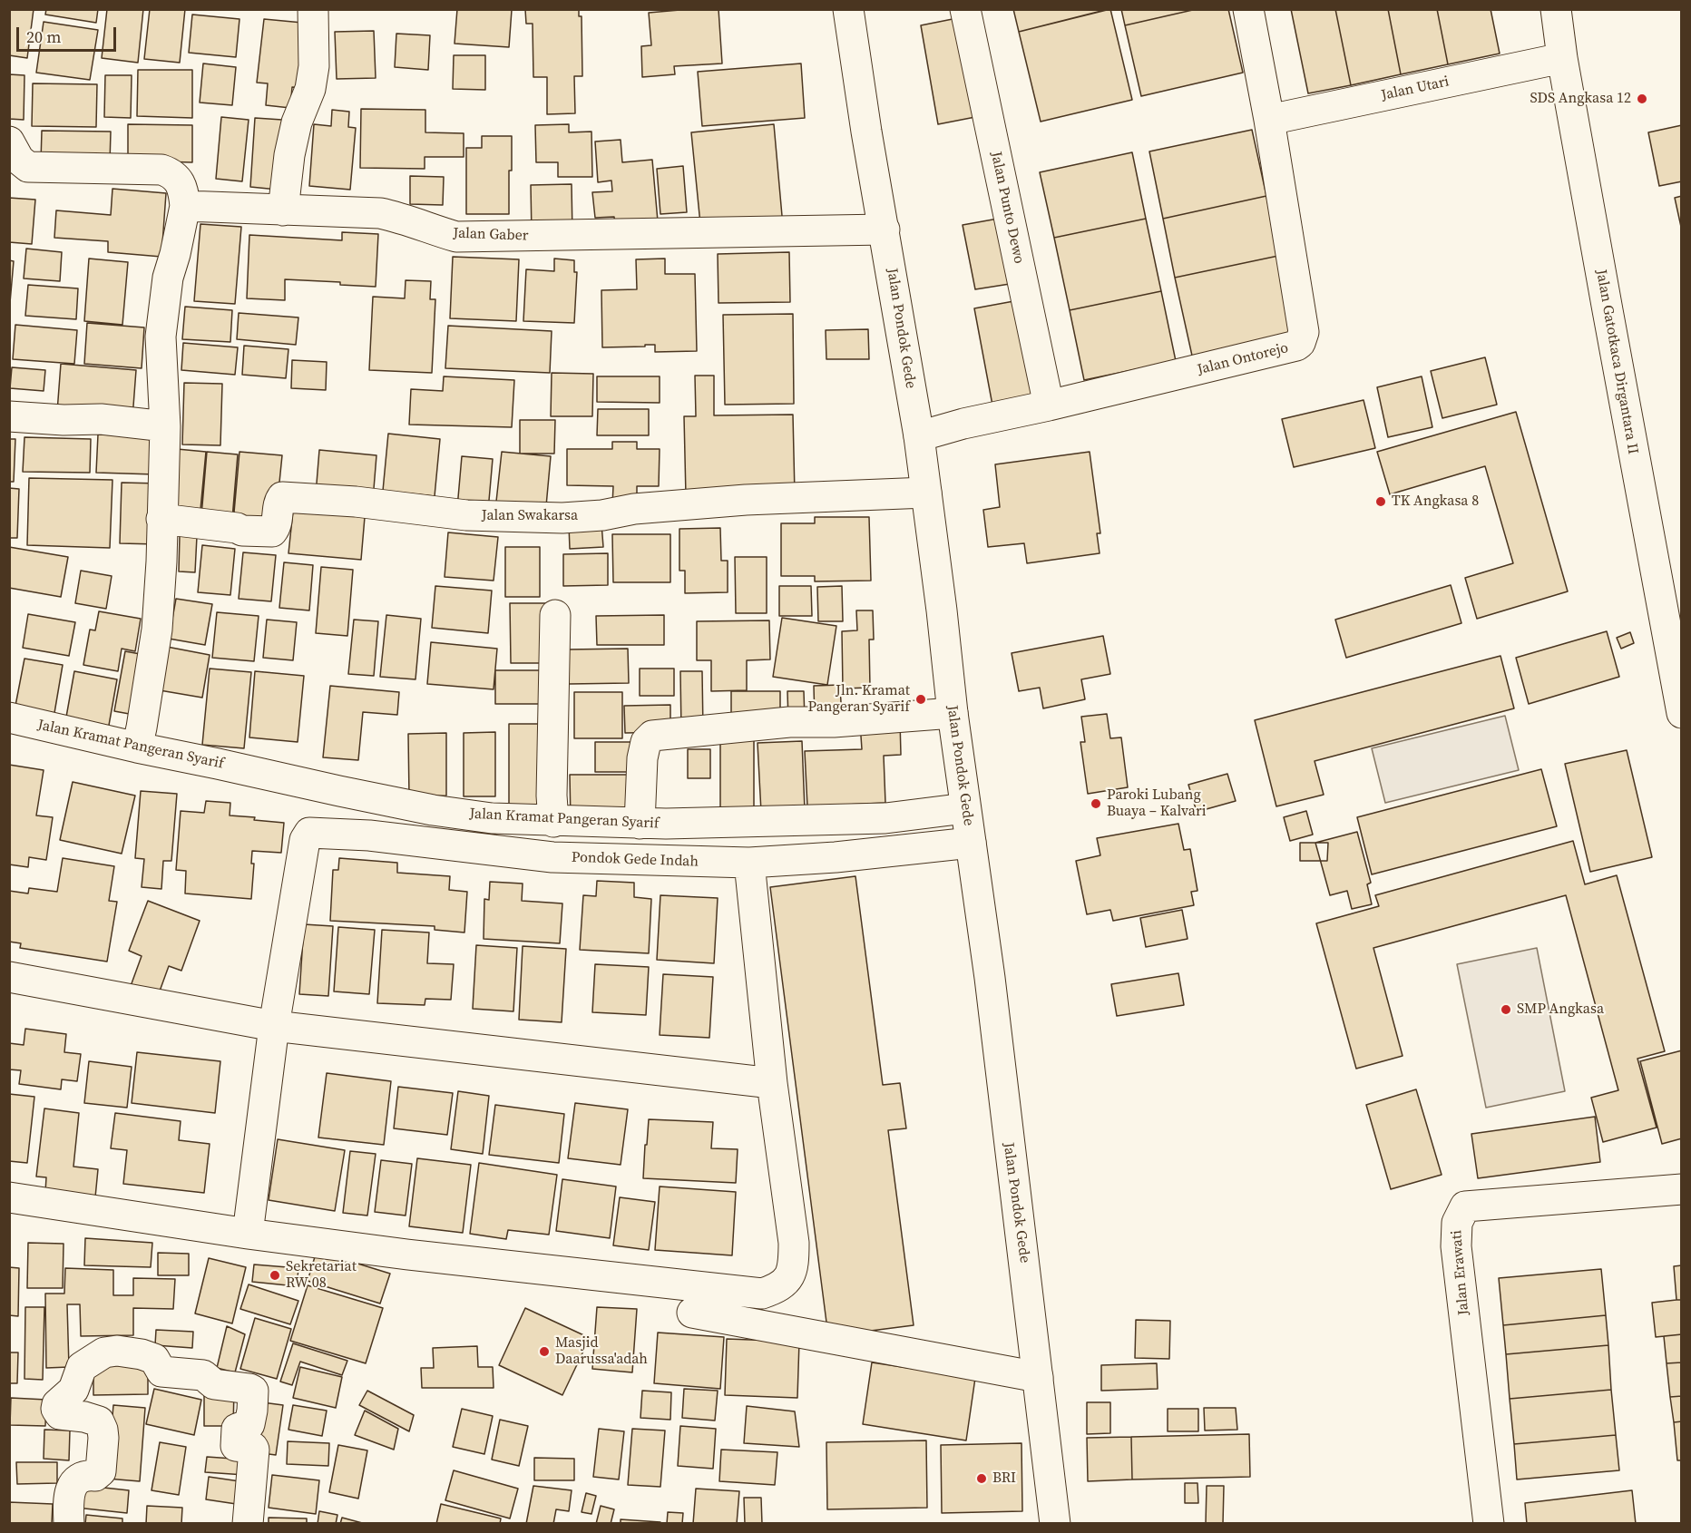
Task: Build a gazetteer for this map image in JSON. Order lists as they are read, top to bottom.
{
  "streets": {
    "street": [
      "Jalan Utari",
      "Jalan Punto Dewo",
      "Jalan Gaber",
      "Jalan Pondok Gede",
      "Jalan Ontorejo",
      "Jalan Gatotkaca Dirgantara II",
      "Jalan Swakarsa",
      "Jalan Kramat Pangeran Syarif",
      "Pondok Gede Indah",
      "Jalan Erawati"
    ]
  },
  "crossings": [
    ["Jalan Utari", "Jalan Ontorejo"],
    ["Jalan Utari", "Jalan Gatotkaca Dirgantara II"],
    ["Jalan Punto Dewo", "Jalan Ontorejo"],
    ["Jalan Gaber", "Jalan Pondok Gede"],
    ["Jalan Pondok Gede", "Jalan Ontorejo"],
    ["Jalan Pondok Gede", "Jalan Swakarsa"],
    ["Jalan Pondok Gede", "Jalan Kramat Pangeran Syarif"],
    ["Jalan Pondok Gede", "Pondok Gede Indah"]
  ],
  "places": [
    "SDS Angkasa 12",
    "TK Angkasa 8",
    "Jln. Kramat Pangeran Syarif",
    "Paroki Lubang Buaya – Kalvari",
    "SMP Angkasa",
    "Sekretariat RW 08",
    "Masjid Daarussa'adah",
    "BRI"
  ],
  "scale_bar": "20 m"
}
